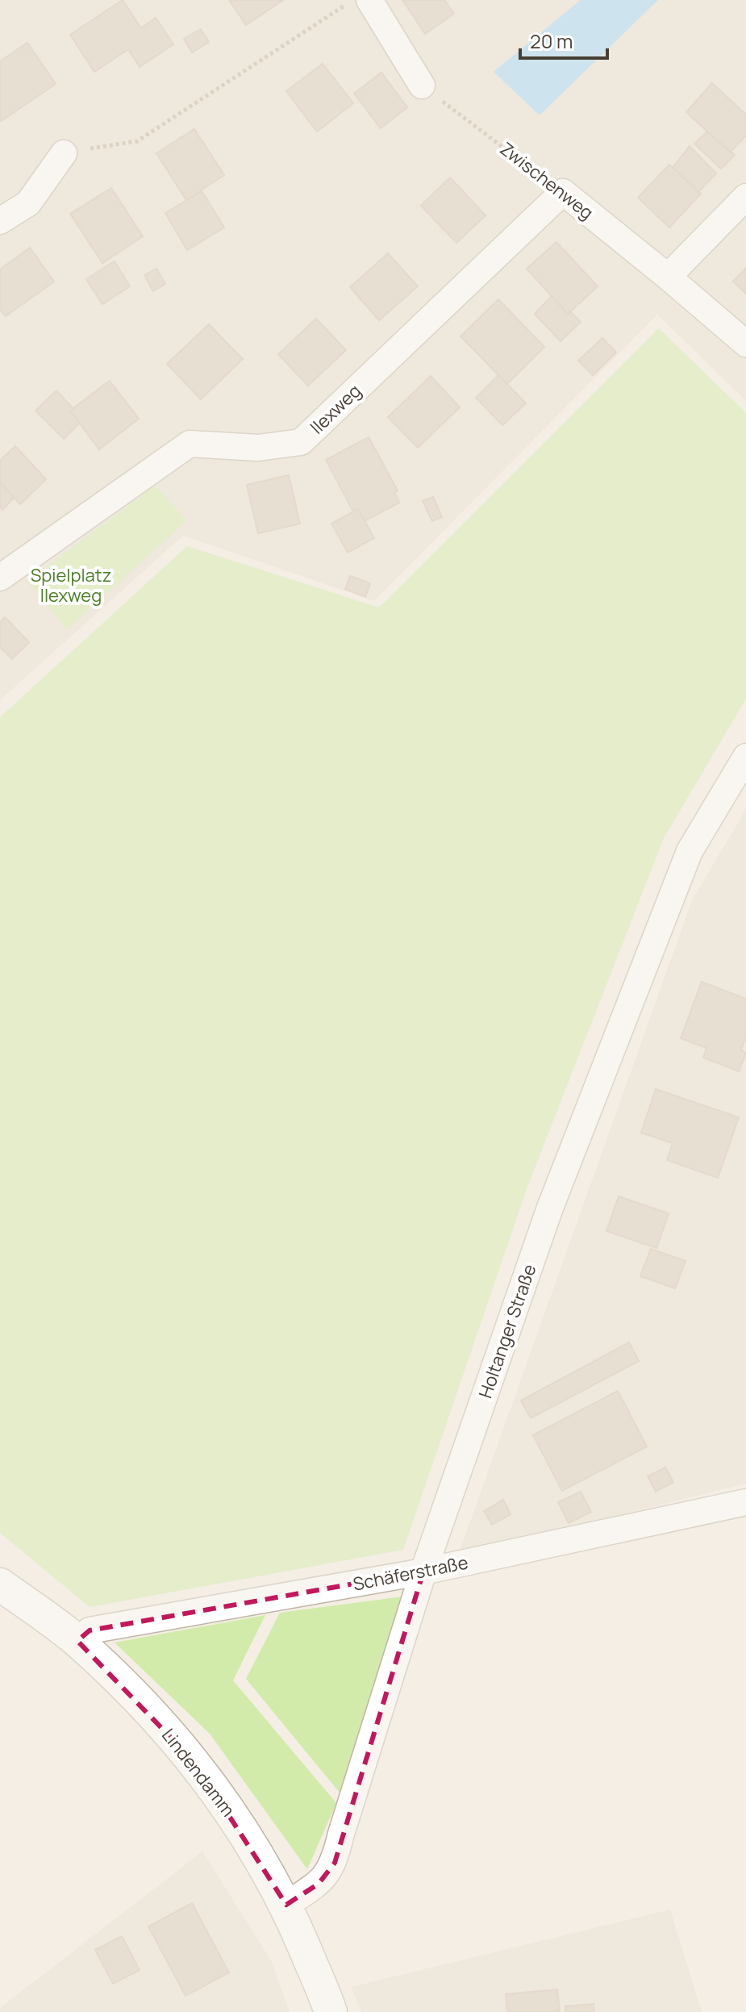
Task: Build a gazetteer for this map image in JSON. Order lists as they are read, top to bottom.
{
  "streets": {
    "street": [
      "Zwischenweg",
      "Ilexweg",
      "Holtanger Straße",
      "Schäferstraße",
      "Lindendamm"
    ]
  },
  "crossings": [
    ["Zwischenweg", "Ilexweg"],
    ["Holtanger Straße", "Schäferstraße"],
    ["Holtanger Straße", "Lindendamm"],
    ["Schäferstraße", "Lindendamm"]
  ],
  "parks": ["Spielplatz Ilexweg"],
  "scale_bar": "20 m"
}
